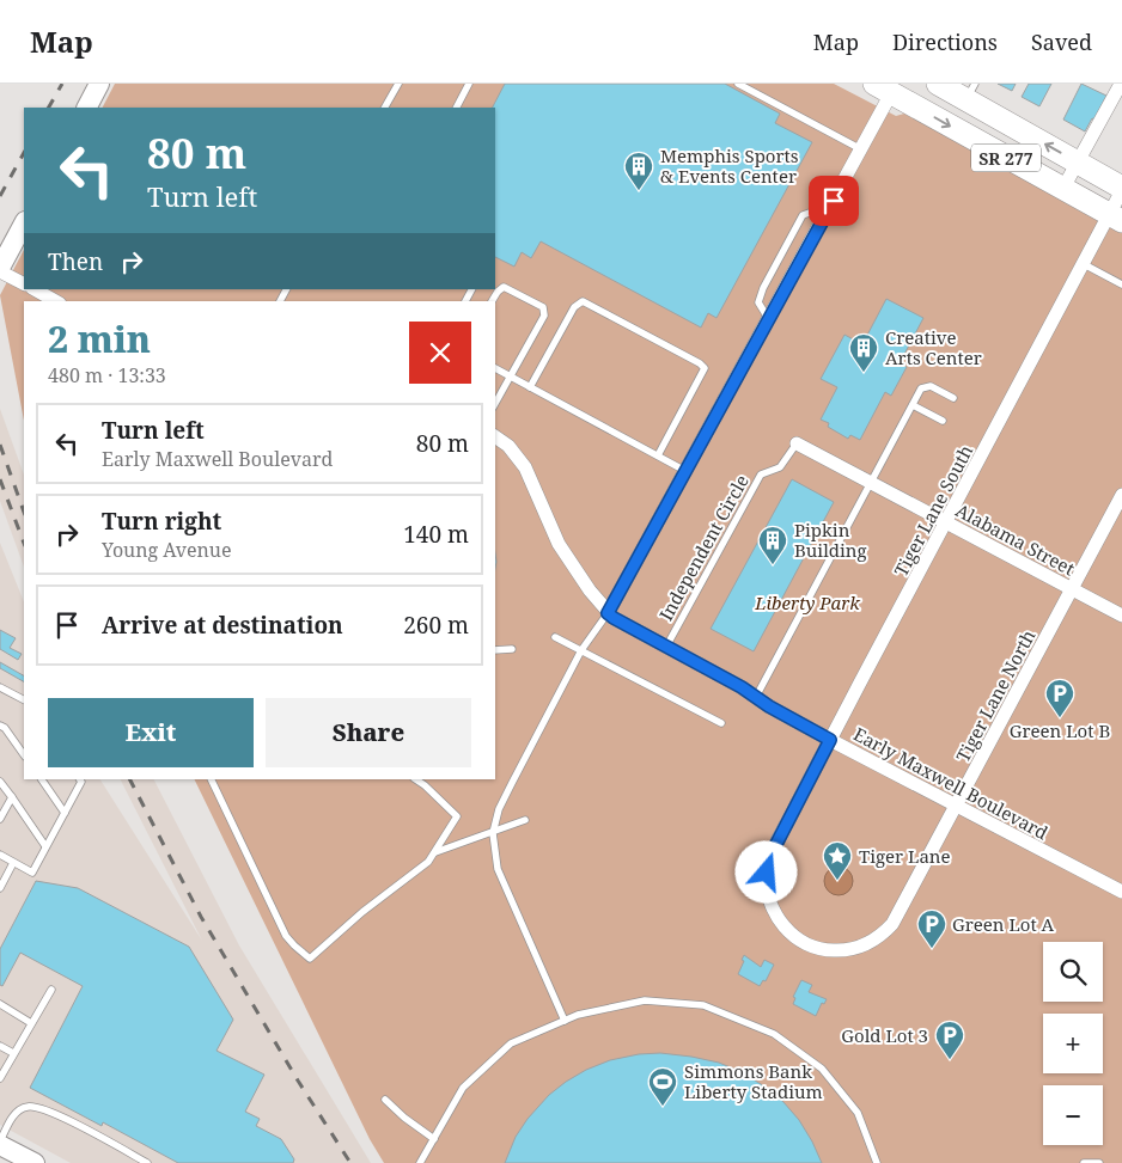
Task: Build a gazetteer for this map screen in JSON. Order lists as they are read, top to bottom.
{
  "streets": {
    "main road": ["SR 277"],
    "street": [
      "Tiger Lane South",
      "Alabama Street",
      "Tiger Lane North",
      "Early Maxwell Boulevard"
    ],
    "lane": ["Independent Circle"]
  },
  "crossings": [
    ["SR 277", "Tiger Lane South"],
    ["Tiger Lane South", "Alabama Street"],
    ["Tiger Lane South", "Tiger Lane North"],
    ["Tiger Lane South", "Early Maxwell Boulevard"],
    ["Alabama Street", "Independent Circle"],
    ["Alabama Street", "Tiger Lane North"],
    ["Independent Circle", "Early Maxwell Boulevard"],
    ["Tiger Lane North", "Early Maxwell Boulevard"]
  ],
  "parks": ["Liberty Park"],
  "places": {
    "building": ["Memphis Sports & Events Center", "Creative Arts Center", "Pipkin Building"],
    "parking": ["Green Lot B", "Green Lot A", "Gold Lot 3"],
    "place": ["Tiger Lane"],
    "sports": ["Simmons Bank Liberty Stadium"]
  },
  "page": {
    "header": "Map",
    "nav": ["Map", "Directions", "Saved"],
    "turn": ["80 m", "Turn left"],
    "then": "Then",
    "heading": ["2 min", "480 m · 13:33"],
    "list": [
      {
        "name": "Turn left",
        "note": "Early Maxwell Boulevard",
        "value": "80 m"
      },
      {
        "name": "Turn right",
        "note": "Young Avenue",
        "value": "140 m"
      },
      {
        "name": "Arrive at destination",
        "value": "260 m"
      }
    ],
    "buttons": ["Exit", "Share"],
    "map_buttons": ["+", "−"]
  }
}
